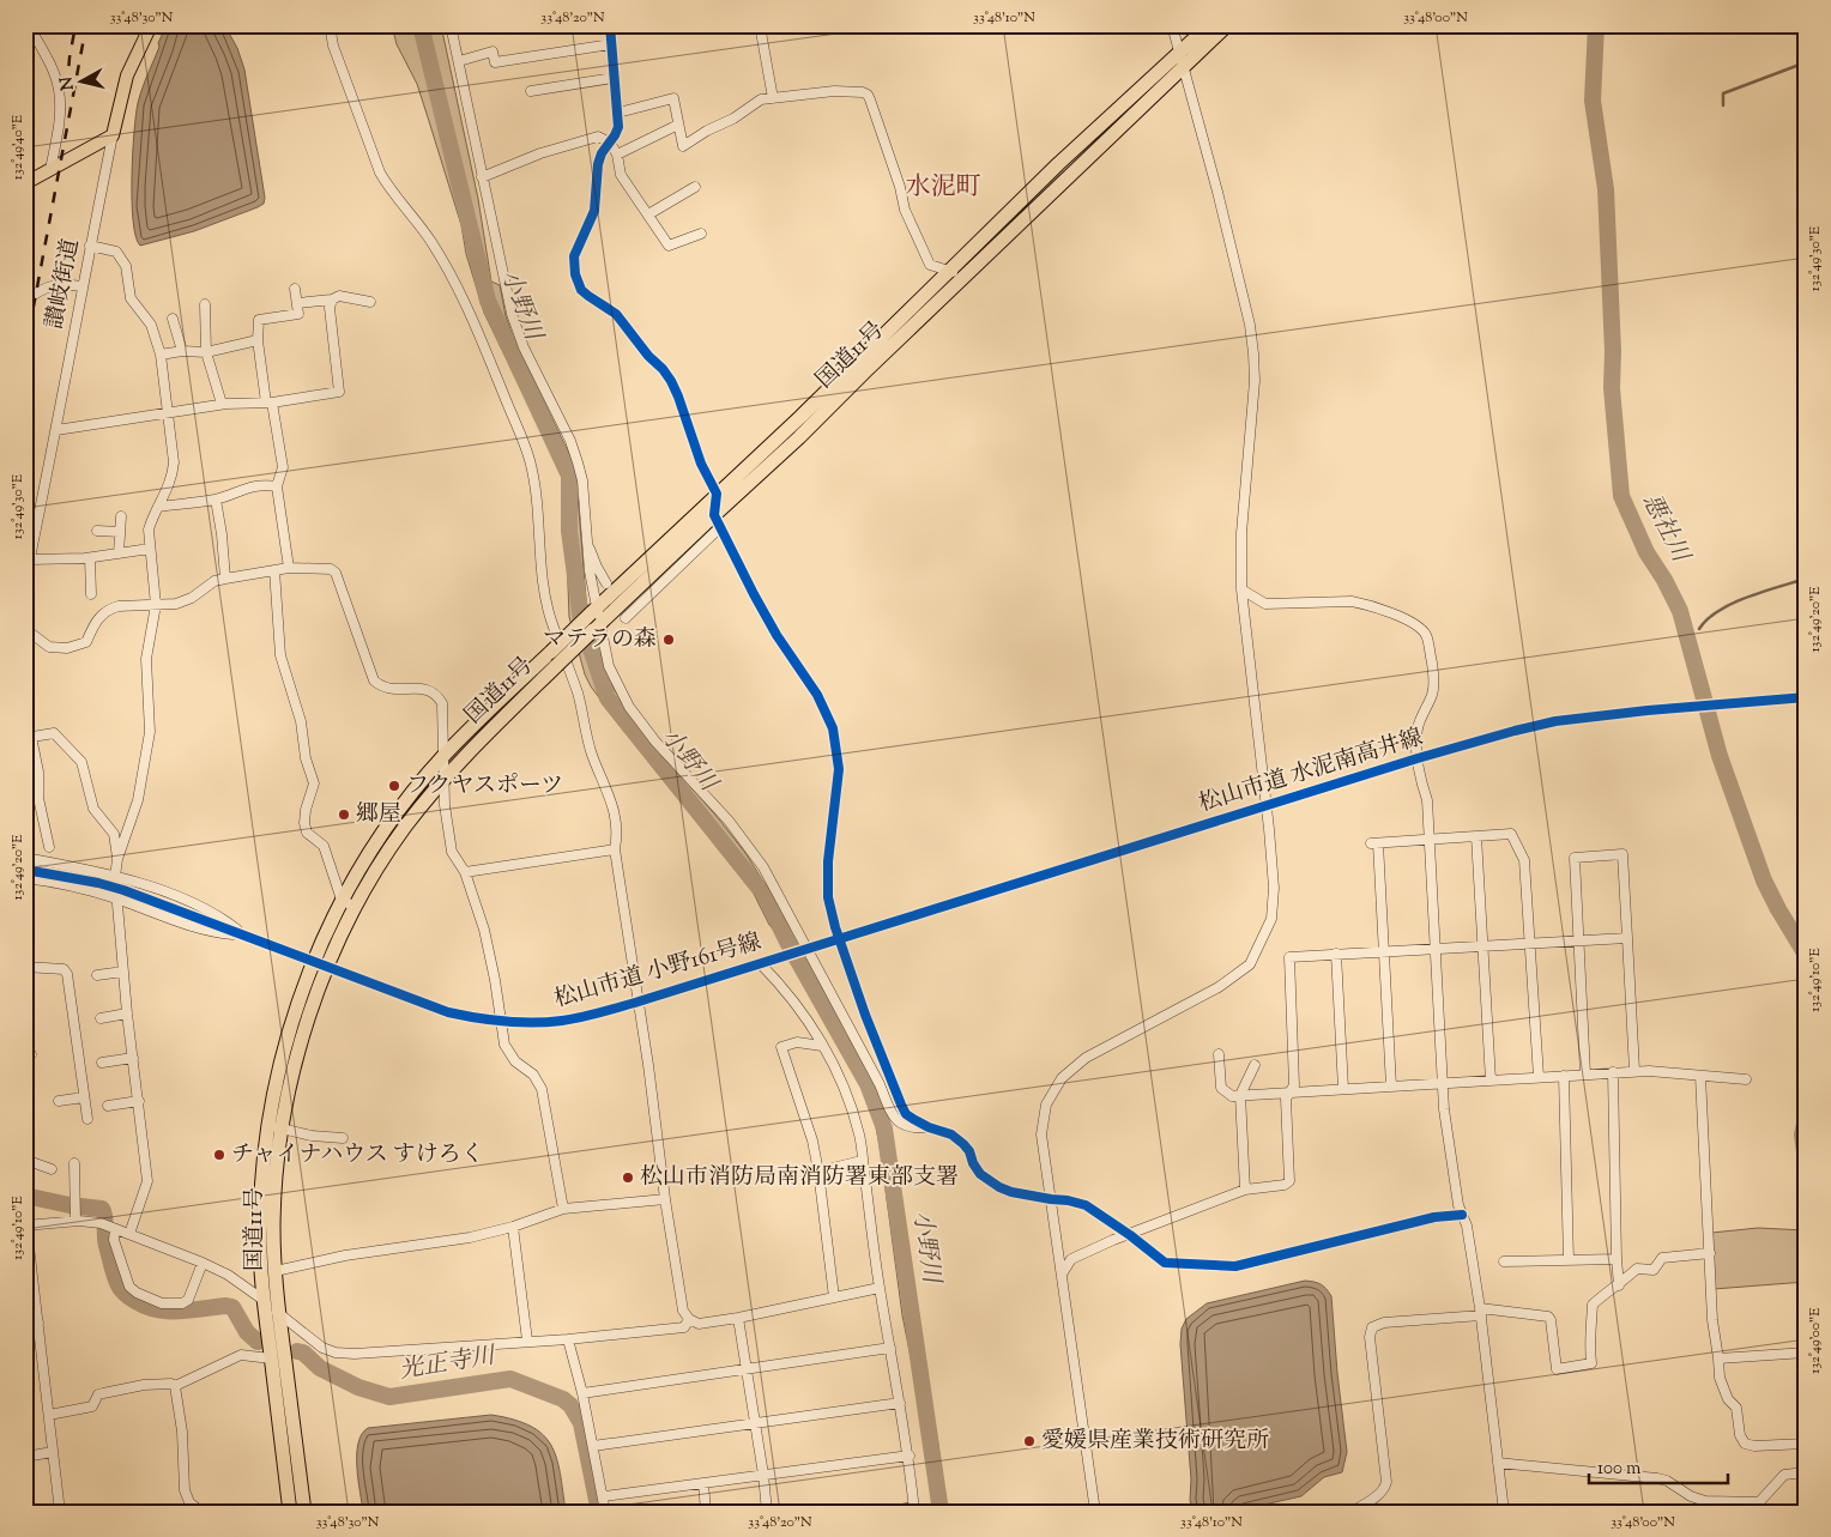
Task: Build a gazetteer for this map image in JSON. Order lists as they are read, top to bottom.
{
  "streets": {
    "highway": ["国道11号"],
    "street": ["讃岐街道", "松山市道 水泥南高井線", "松山市道 小野161号線"]
  },
  "crossings": [
    ["国道11号", "松山市道 小野161号線"],
    ["松山市道 水泥南高井線", "松山市道 小野161号線"]
  ],
  "districts": ["水泥町"],
  "water": ["小野川", "悪社川", "光正寺川"],
  "places": [
    "マテラの森",
    "フクヤスポーツ",
    "郷屋",
    "チャイナハウス すけろく",
    "松山市消防局南消防署東部支署",
    "愛媛県産業技術研究所"
  ],
  "scale_bar": "100 m",
  "north": "left",
  "coordinates": [
    "33°48'30\"N",
    "33°48'20\"N",
    "33°48'10\"N",
    "33°48'00\"N",
    "132°49'40\"E",
    "132°49'30\"E",
    "132°49'20\"E",
    "132°49'10\"E",
    "132°49'00\"E"
  ]
}
